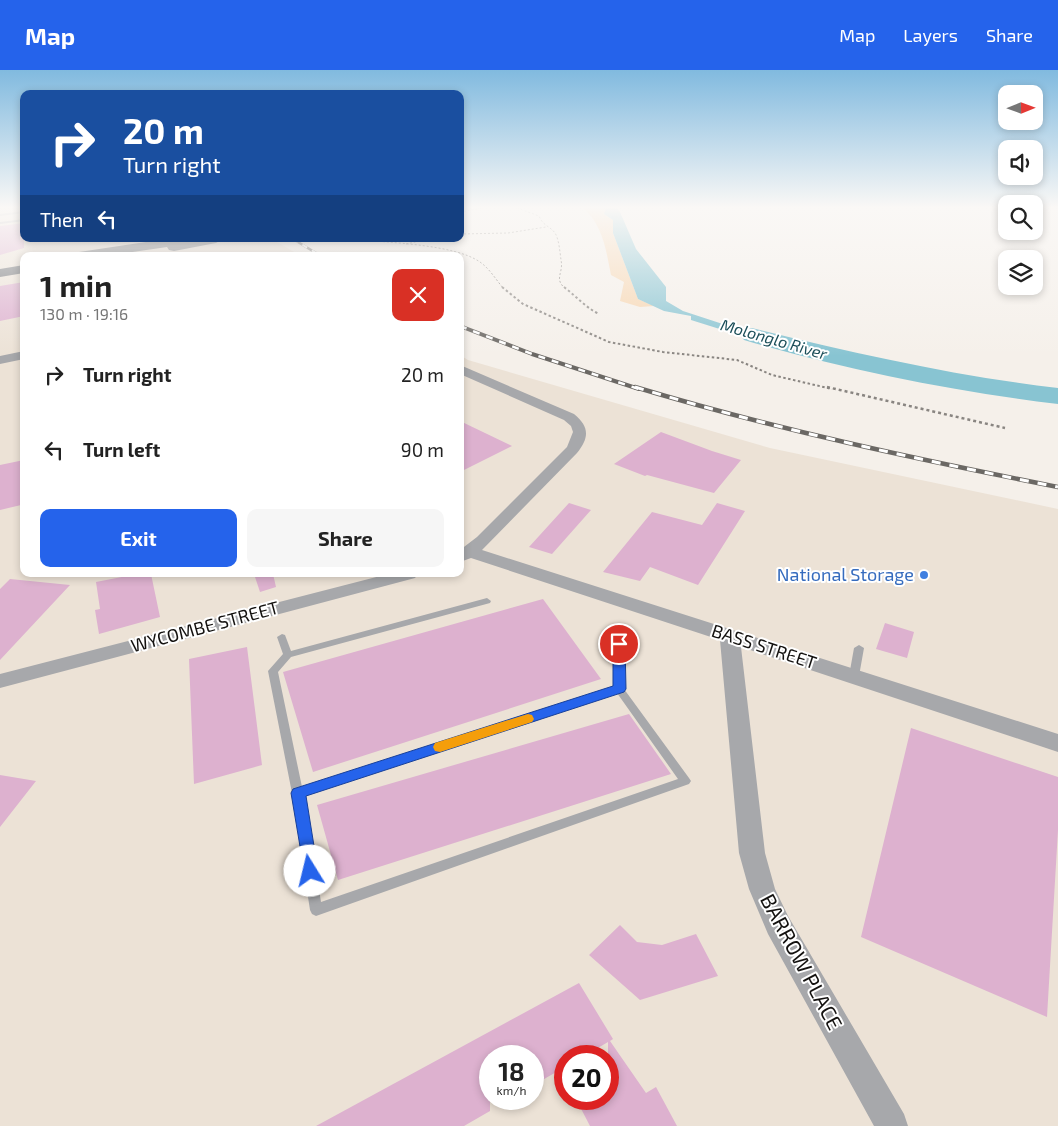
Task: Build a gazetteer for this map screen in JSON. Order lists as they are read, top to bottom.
{
  "streets": {
    "street": ["WYCOMBE STREET", "BASS STREET", "BARROW PLACE"]
  },
  "crossings": [
    ["BASS STREET", "BARROW PLACE"]
  ],
  "water": ["Molonglo River"],
  "places": ["National Storage"],
  "north": "right",
  "page": {
    "header": "Map",
    "nav": ["Map", "Layers", "Share"],
    "turn": ["20 m", "Turn right"],
    "then": "Then",
    "heading": ["1 min", "130 m · 19:16"],
    "list": [
      {
        "name": "Turn right",
        "value": "20 m"
      },
      {
        "name": "Turn left",
        "value": "90 m"
      }
    ],
    "buttons": ["Exit", "Share"],
    "speed": "18 km/h",
    "limit": "20"
  }
}
